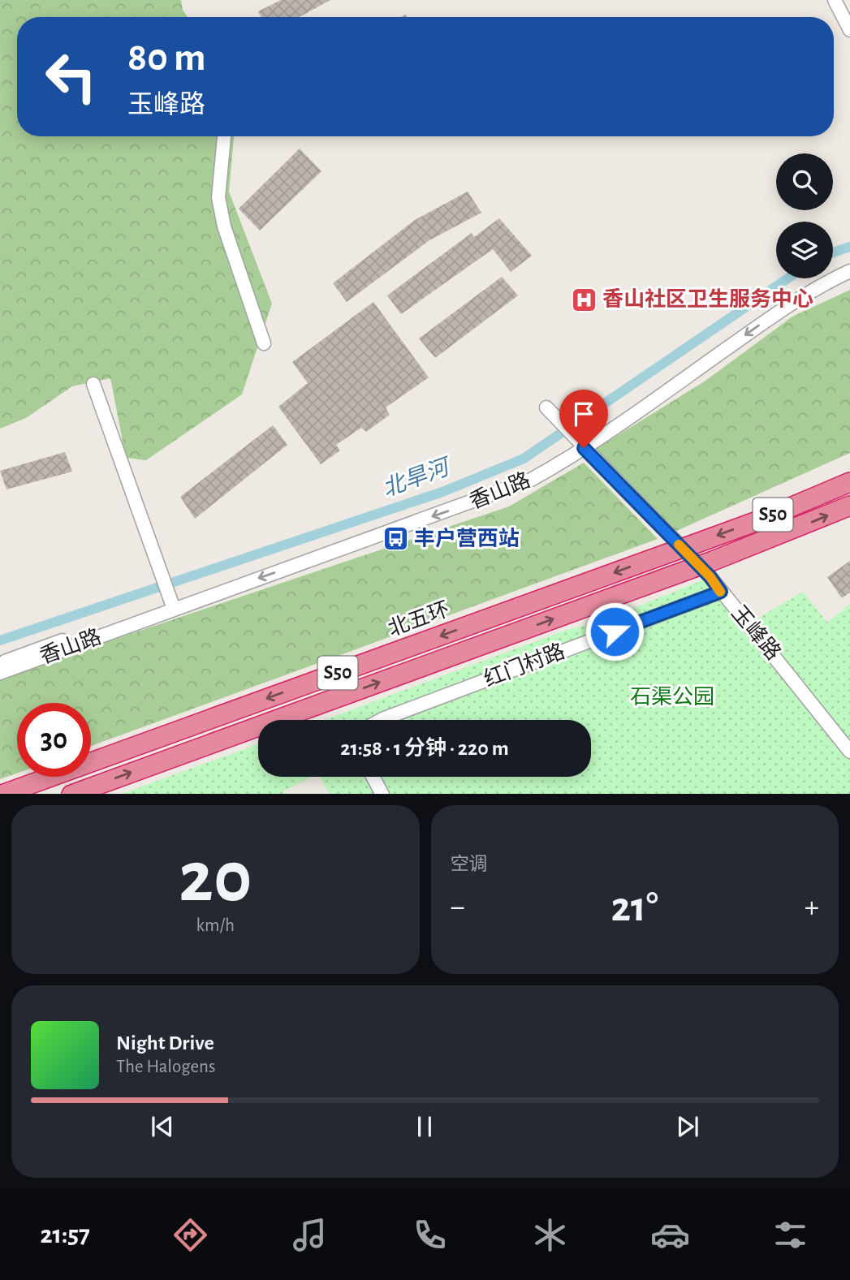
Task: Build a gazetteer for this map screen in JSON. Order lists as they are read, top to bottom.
{
  "streets": {
    "highway": ["S50", "北五环"],
    "street": ["香山路", "玉峰路", "红门村路"]
  },
  "crossings": [
    ["香山路", "玉峰路"],
    ["玉峰路", "红门村路"]
  ],
  "one_way": ["香山路"],
  "water": ["北旱河"],
  "parks": ["石渠公园"],
  "places": {
    "hospital": ["香山社区卫生服务中心"],
    "bus stop": ["丰户营西站"]
  },
  "page": {
    "turn": ["80 m", "玉峰路"],
    "limit": "30",
    "trip": "21:58 · 1 分钟 · 220 m",
    "tile": [
      ["20", "km/h"],
      "空调"
    ],
    "heat": ["−", "21°", "+"],
    "song": ["Night Drive", "The Halogens"],
    "tabs": "21:57"
  }
}
